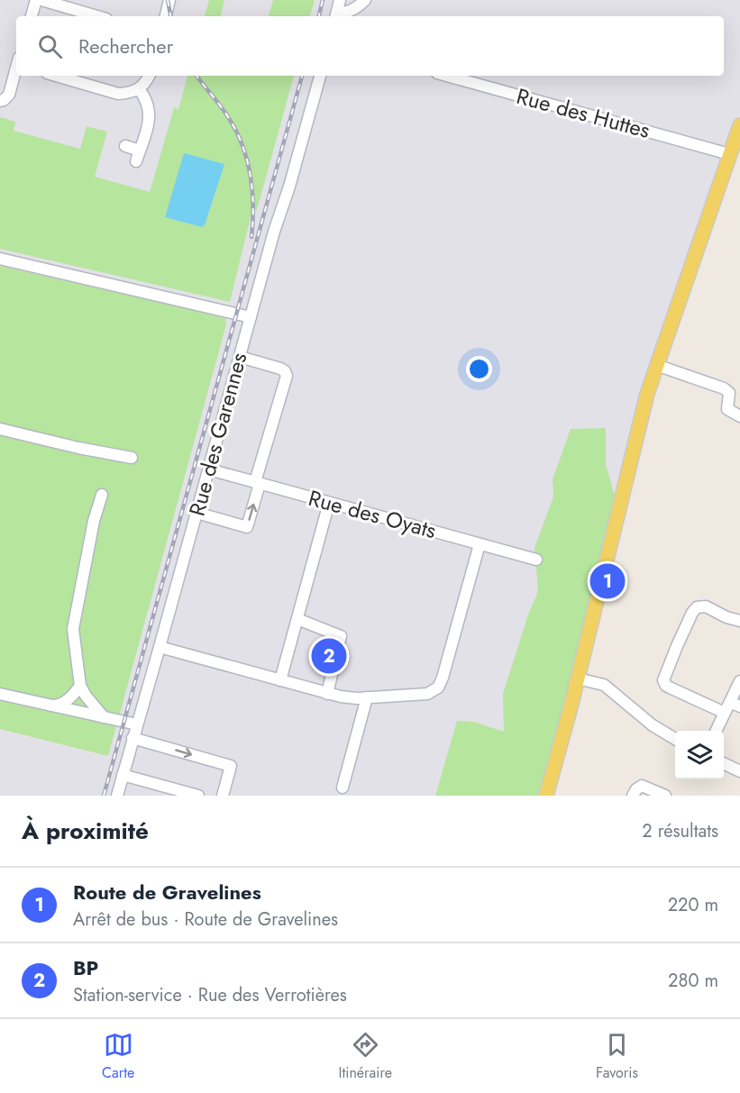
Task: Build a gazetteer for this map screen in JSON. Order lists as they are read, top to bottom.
{
  "streets": {
    "street": ["Rue des Huttes", "Rue des Garennes", "Rue des Oyats"]
  },
  "crossings": [
    ["Rue des Garennes", "Rue des Oyats"]
  ],
  "page": {
    "search": "Rechercher",
    "pins": ["1", "2"],
    "heading": ["À proximité", "2 résultats"],
    "list": [
      {
        "mark": "1",
        "name": "Route de Gravelines",
        "note": "Arrêt de bus · Route de Gravelines",
        "value": "220 m"
      },
      {
        "mark": "2",
        "name": "BP",
        "note": "Station-service · Rue des Verrotières",
        "value": "280 m"
      }
    ],
    "nav": ["Carte", "Itinéraire", "Favoris"]
  }
}
